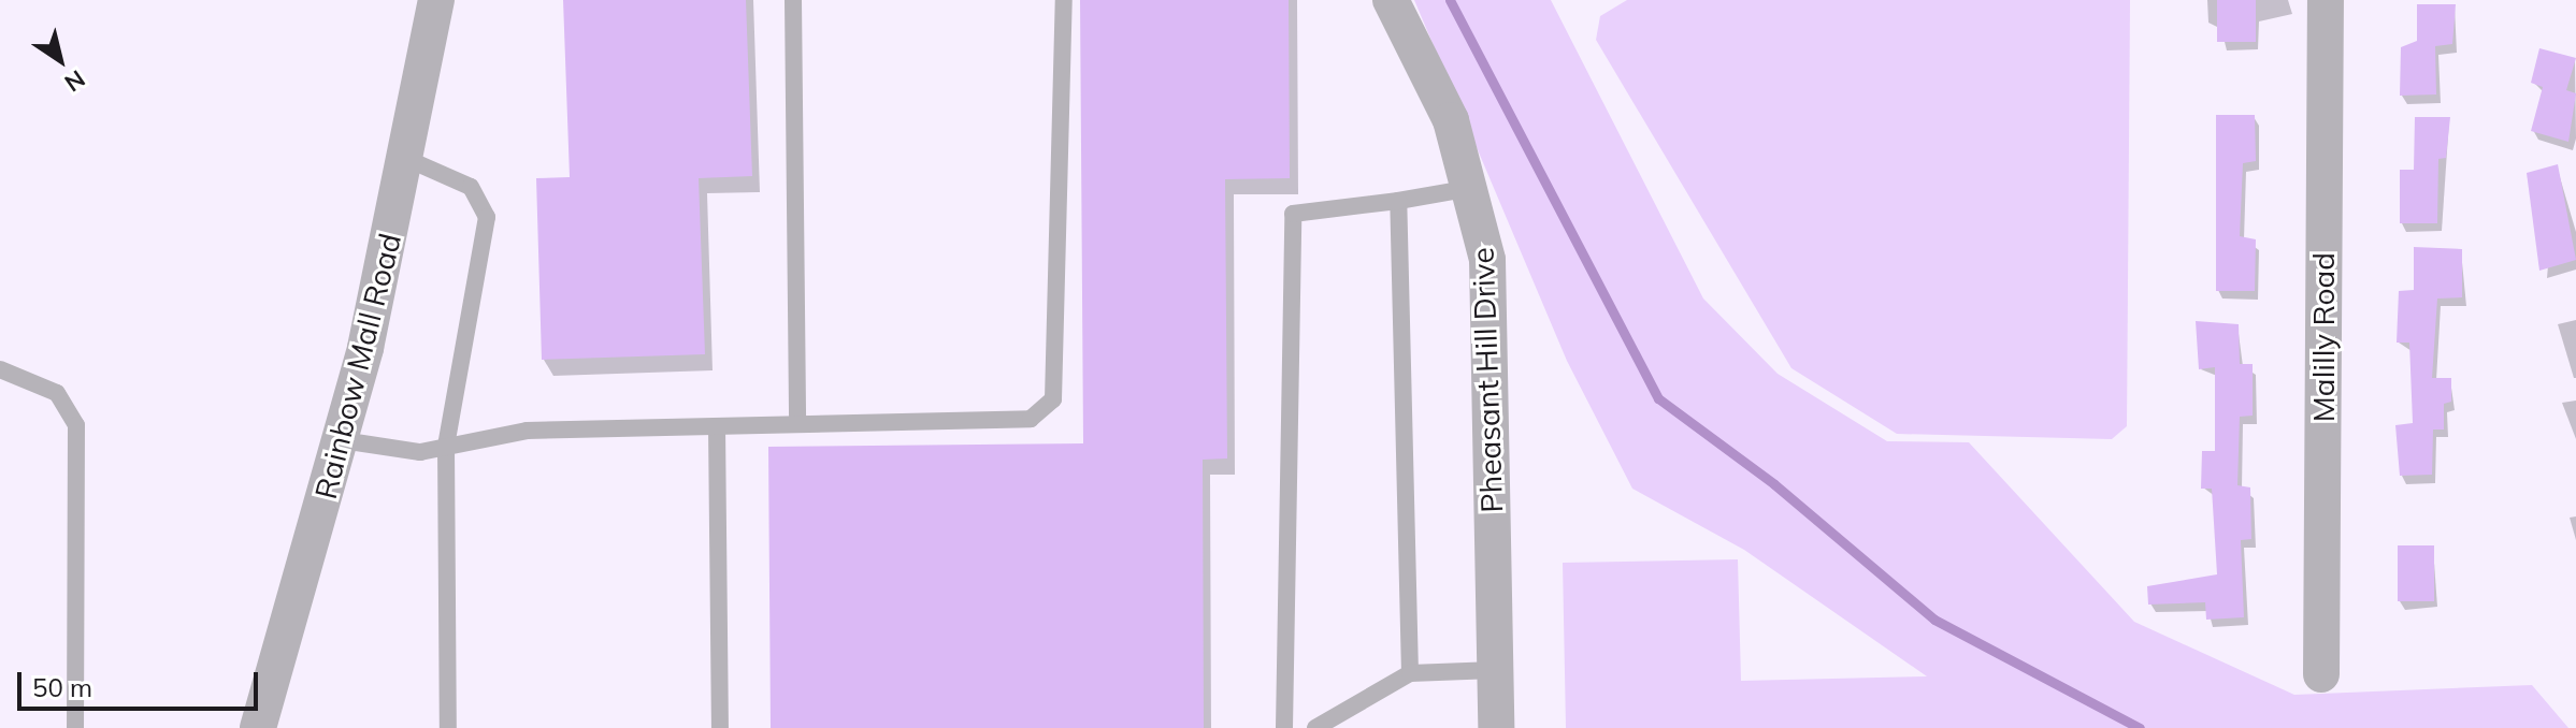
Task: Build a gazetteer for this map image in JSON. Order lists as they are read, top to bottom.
{
  "streets": {
    "street": ["Malilly Road", "Rainbow Mall Road", "Pheasant Hill Drive"]
  },
  "scale_bar": "50 m",
  "north": "bottom right"
}
